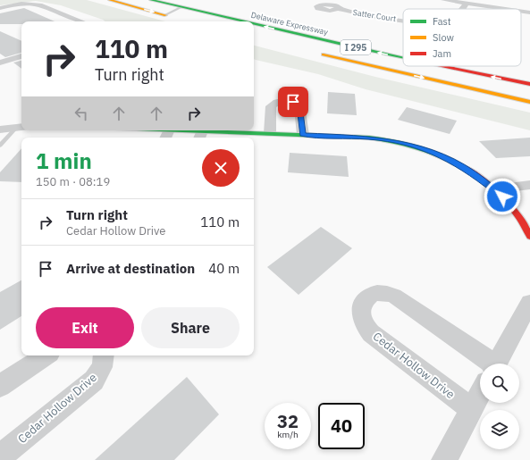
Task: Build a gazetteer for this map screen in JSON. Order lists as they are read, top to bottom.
{
  "streets": {
    "main road": ["Delaware Expressway", "I 295"],
    "street": ["Satter Court", "Cedar Hollow Drive"]
  },
  "legend": ["Fast", "Slow", "Jam"],
  "page": {
    "turn": ["110 m", "Turn right"],
    "heading": ["1 min", "150 m · 08:19"],
    "list": [
      {
        "name": "Turn right",
        "note": "Cedar Hollow Drive",
        "value": "110 m"
      },
      {
        "name": "Arrive at destination",
        "value": "40 m"
      }
    ],
    "buttons": ["Exit", "Share"],
    "speed": "32 km/h",
    "limit": "40"
  }
}
